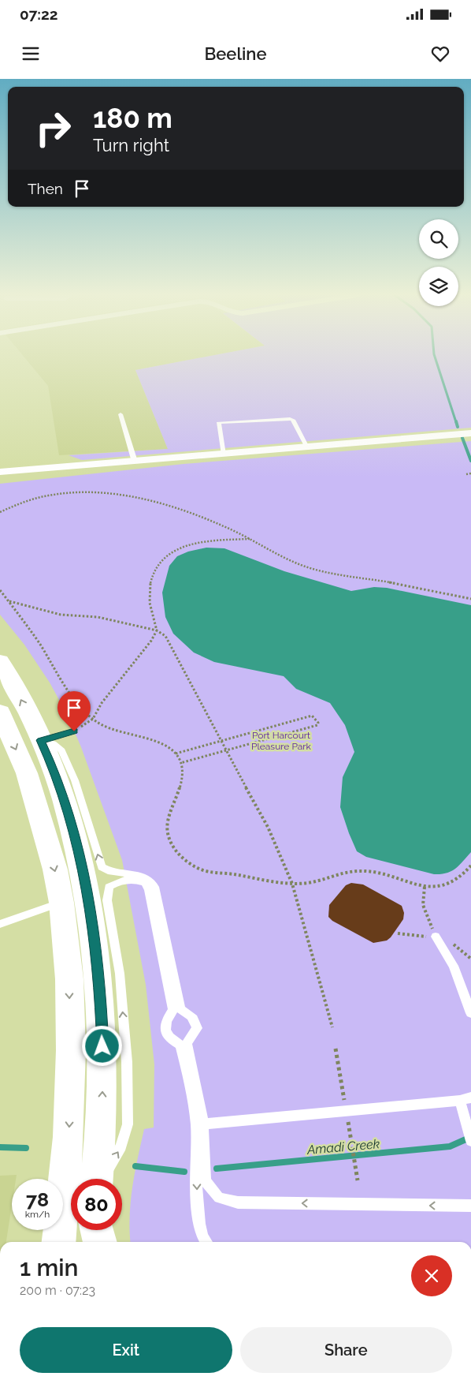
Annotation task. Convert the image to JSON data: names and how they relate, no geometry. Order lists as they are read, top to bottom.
{
  "water": ["Amadi Creek"],
  "parks": ["Port Harcourt Pleasure Park"],
  "page": {
    "status": "07:22",
    "header": "Beeline",
    "turn": ["180 m", "Turn right"],
    "then": "Then",
    "speed": "78 km/h",
    "limit": "80",
    "heading": ["1 min", "200 m · 07:23"],
    "buttons": ["Exit", "Share"]
  }
}
